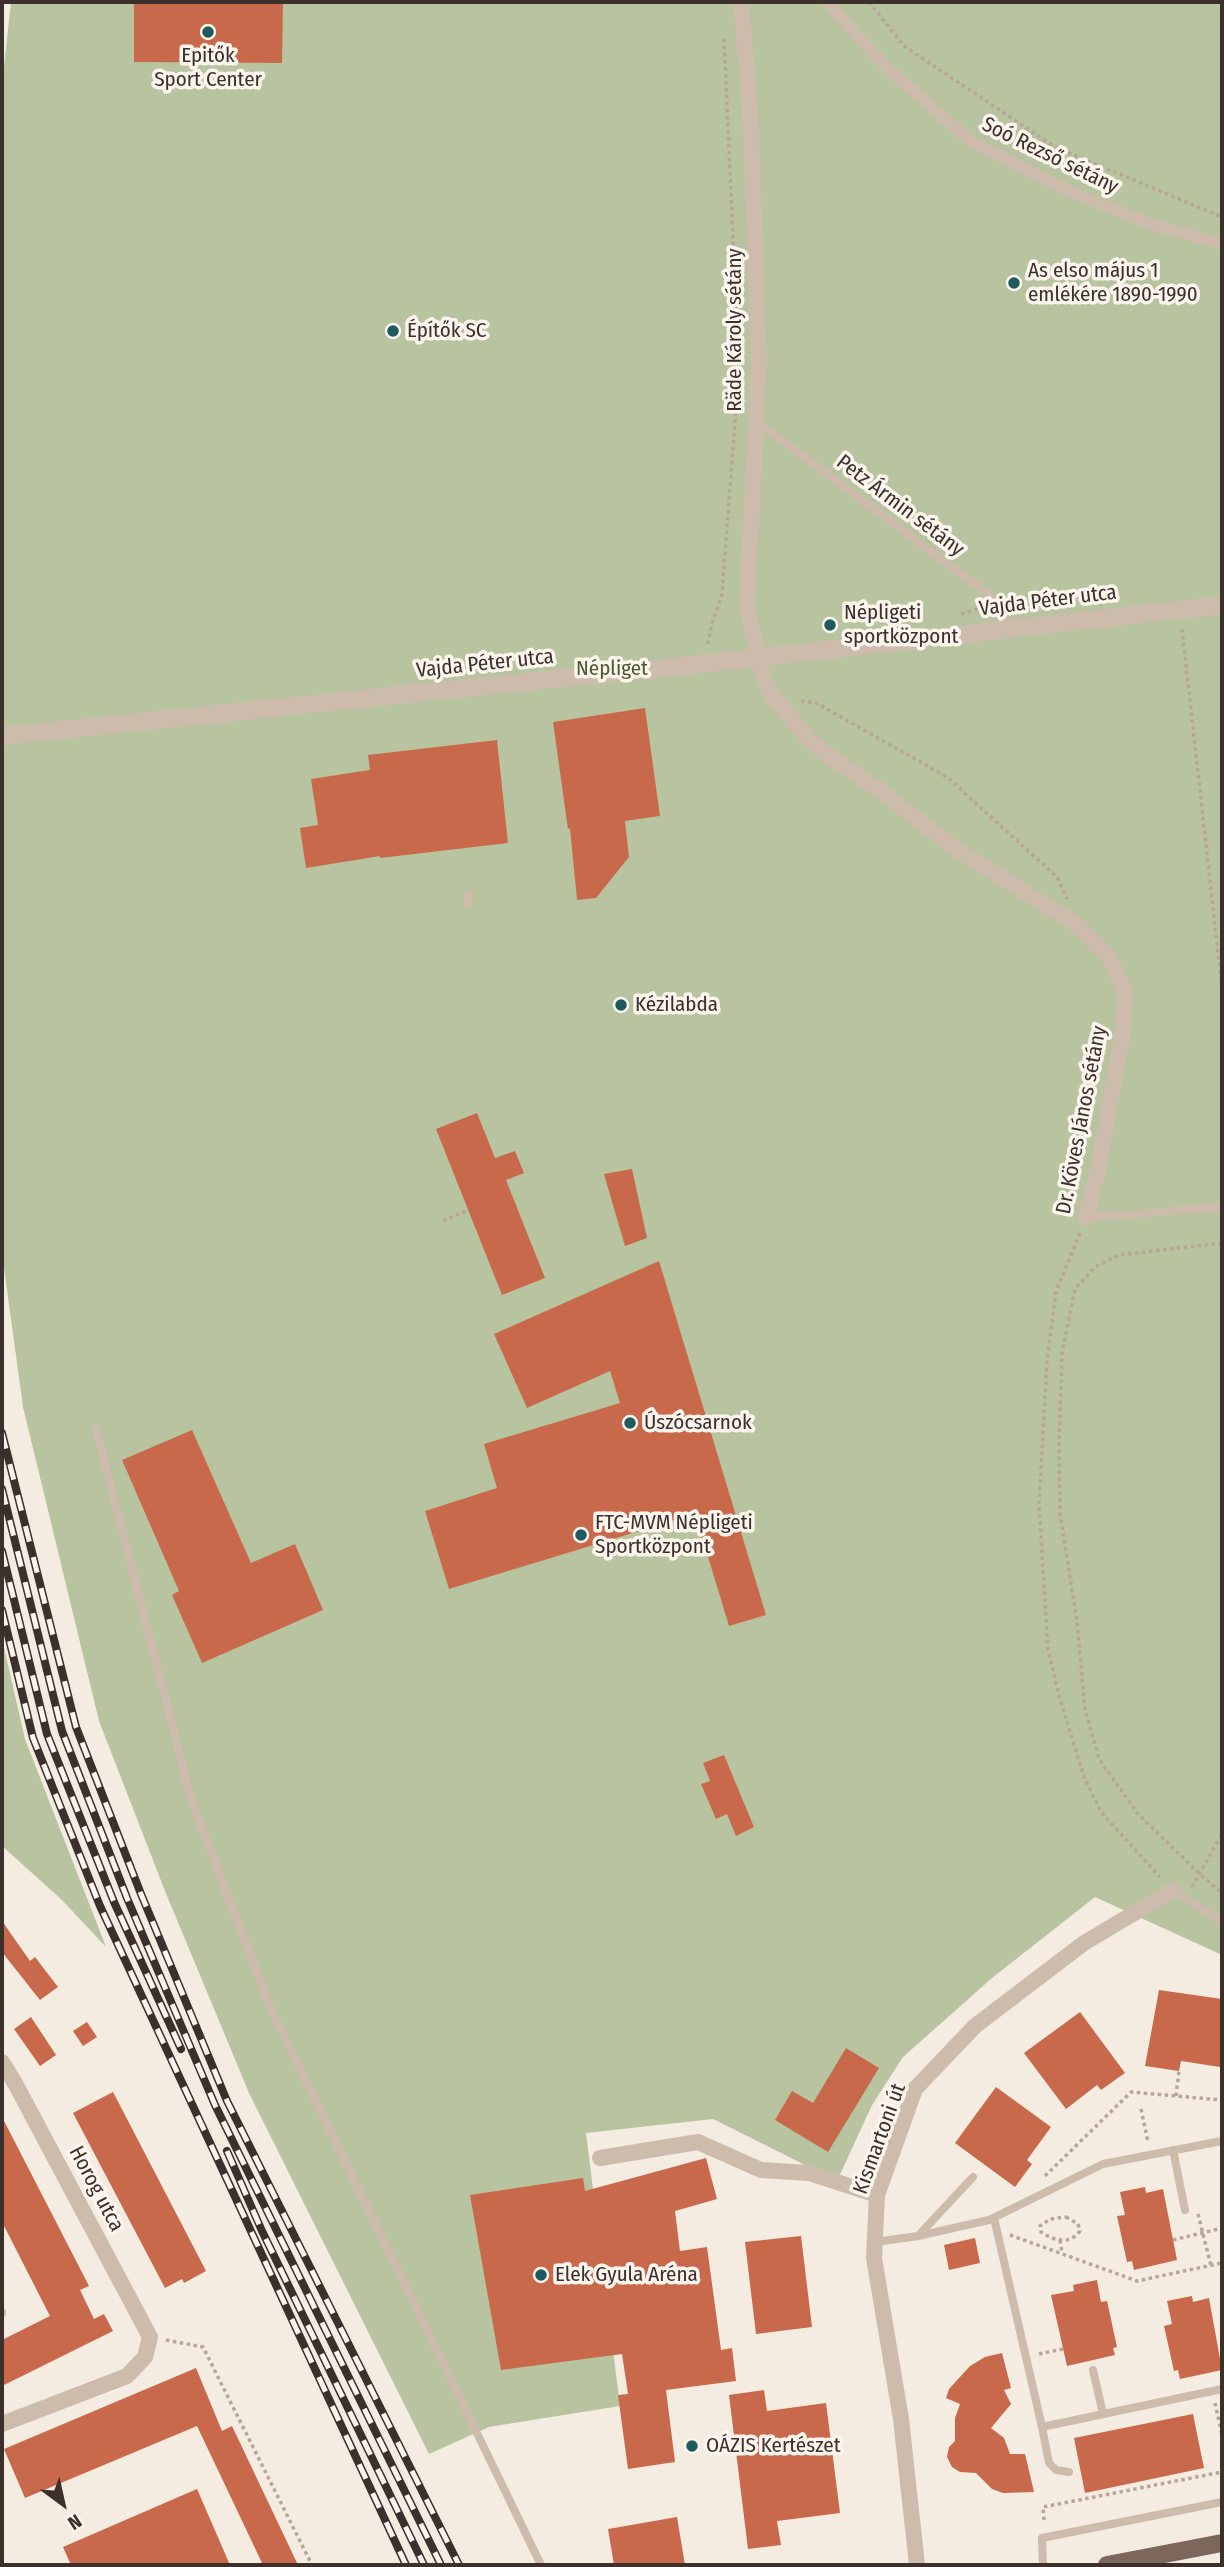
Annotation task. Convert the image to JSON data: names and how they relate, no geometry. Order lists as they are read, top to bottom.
{
  "streets": {
    "street": [
      "Soó Rezső sétány",
      "Räde Károly sétány",
      "Vajda Péter utca",
      "Dr. Köves János sétány",
      "Kismartoni út",
      "Horog utca"
    ],
    "lane": ["Petz Ármin sétány"]
  },
  "crossings": [
    ["Räde Károly sétány", "Petz Ármin sétány"],
    ["Räde Károly sétány", "Vajda Péter utca"],
    ["Räde Károly sétány", "Dr. Köves János sétány"],
    ["Petz Ármin sétány", "Vajda Péter utca"],
    ["Vajda Péter utca", "Dr. Köves János sétány"],
    ["Dr. Köves János sétány", "Kismartoni út"]
  ],
  "parks": ["Népliget"],
  "places": [
    "Epitők Sport Center",
    "As elso május 1 emlékére 1890-1990",
    "Építők SC",
    "Népligeti sportközpont",
    "Kézilabda",
    "Úszócsarnok",
    "FTC-MVM Népligeti Sportközpont",
    "Elek Gyula Aréna",
    "OÁZIS Kertészet"
  ],
  "north": "bottom right"
}
